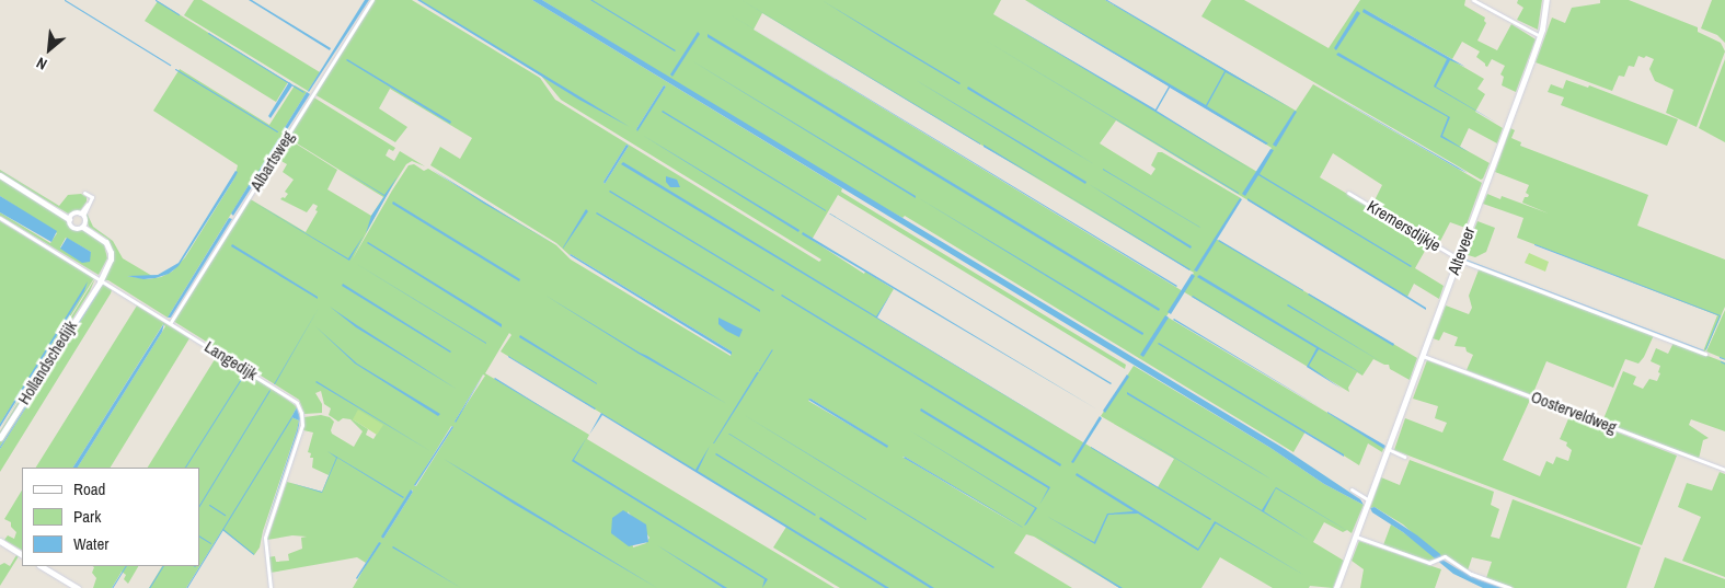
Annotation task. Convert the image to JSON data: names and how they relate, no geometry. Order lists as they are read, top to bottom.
{
  "streets": {
    "street": [
      "Albartsweg",
      "Kremersdijkje",
      "Alteveer",
      "Langedijk",
      "Hollandschedijk",
      "Oosterveldweg"
    ]
  },
  "crossings": [
    ["Albartsweg", "Langedijk"],
    ["Kremersdijkje", "Alteveer"],
    ["Alteveer", "Oosterveldweg"],
    ["Langedijk", "Hollandschedijk"]
  ],
  "legend": ["Road", "Park", "Water"],
  "north": "bottom left"
}
